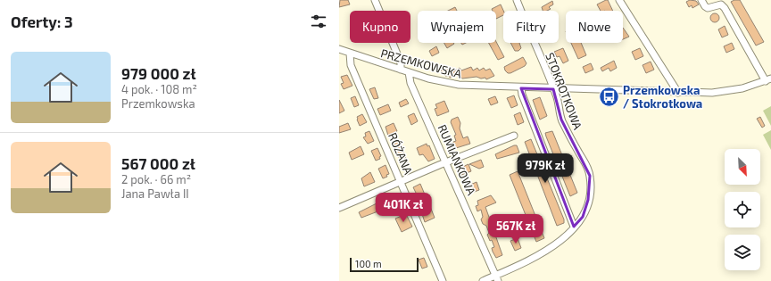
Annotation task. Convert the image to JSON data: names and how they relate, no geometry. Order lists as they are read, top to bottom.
{
  "streets": {
    "street": [
      "PRZEMKOWSKA",
      "STOKROTKOWA",
      "RÓŻANA",
      "RUMIANKOWA"
    ]
  },
  "crossings": [
    ["PRZEMKOWSKA", "STOKROTKOWA"],
    ["PRZEMKOWSKA", "RÓŻANA"],
    ["PRZEMKOWSKA", "RUMIANKOWA"],
    ["STOKROTKOWA", "RUMIANKOWA"]
  ],
  "places": {
    "bus stop": ["Przemkowska / Stokrotkowa"]
  },
  "scale_bar": "100 m",
  "north": "bottom right",
  "page": {
    "heading": "Oferty: 3",
    "chip": [
      "Kupno",
      "Wynajem",
      "Filtry",
      "Nowe"
    ],
    "list": [
      {
        "name": "979 000 zł",
        "note": "4 pok. · 108 m² · Przemkowska"
      },
      {
        "name": "567 000 zł",
        "note": "2 pok. · 66 m² · Jana Pawła II"
      }
    ],
    "price": ["979K zł", "401K zł", "567K zł"],
    "scale": "100 m"
  }
}
